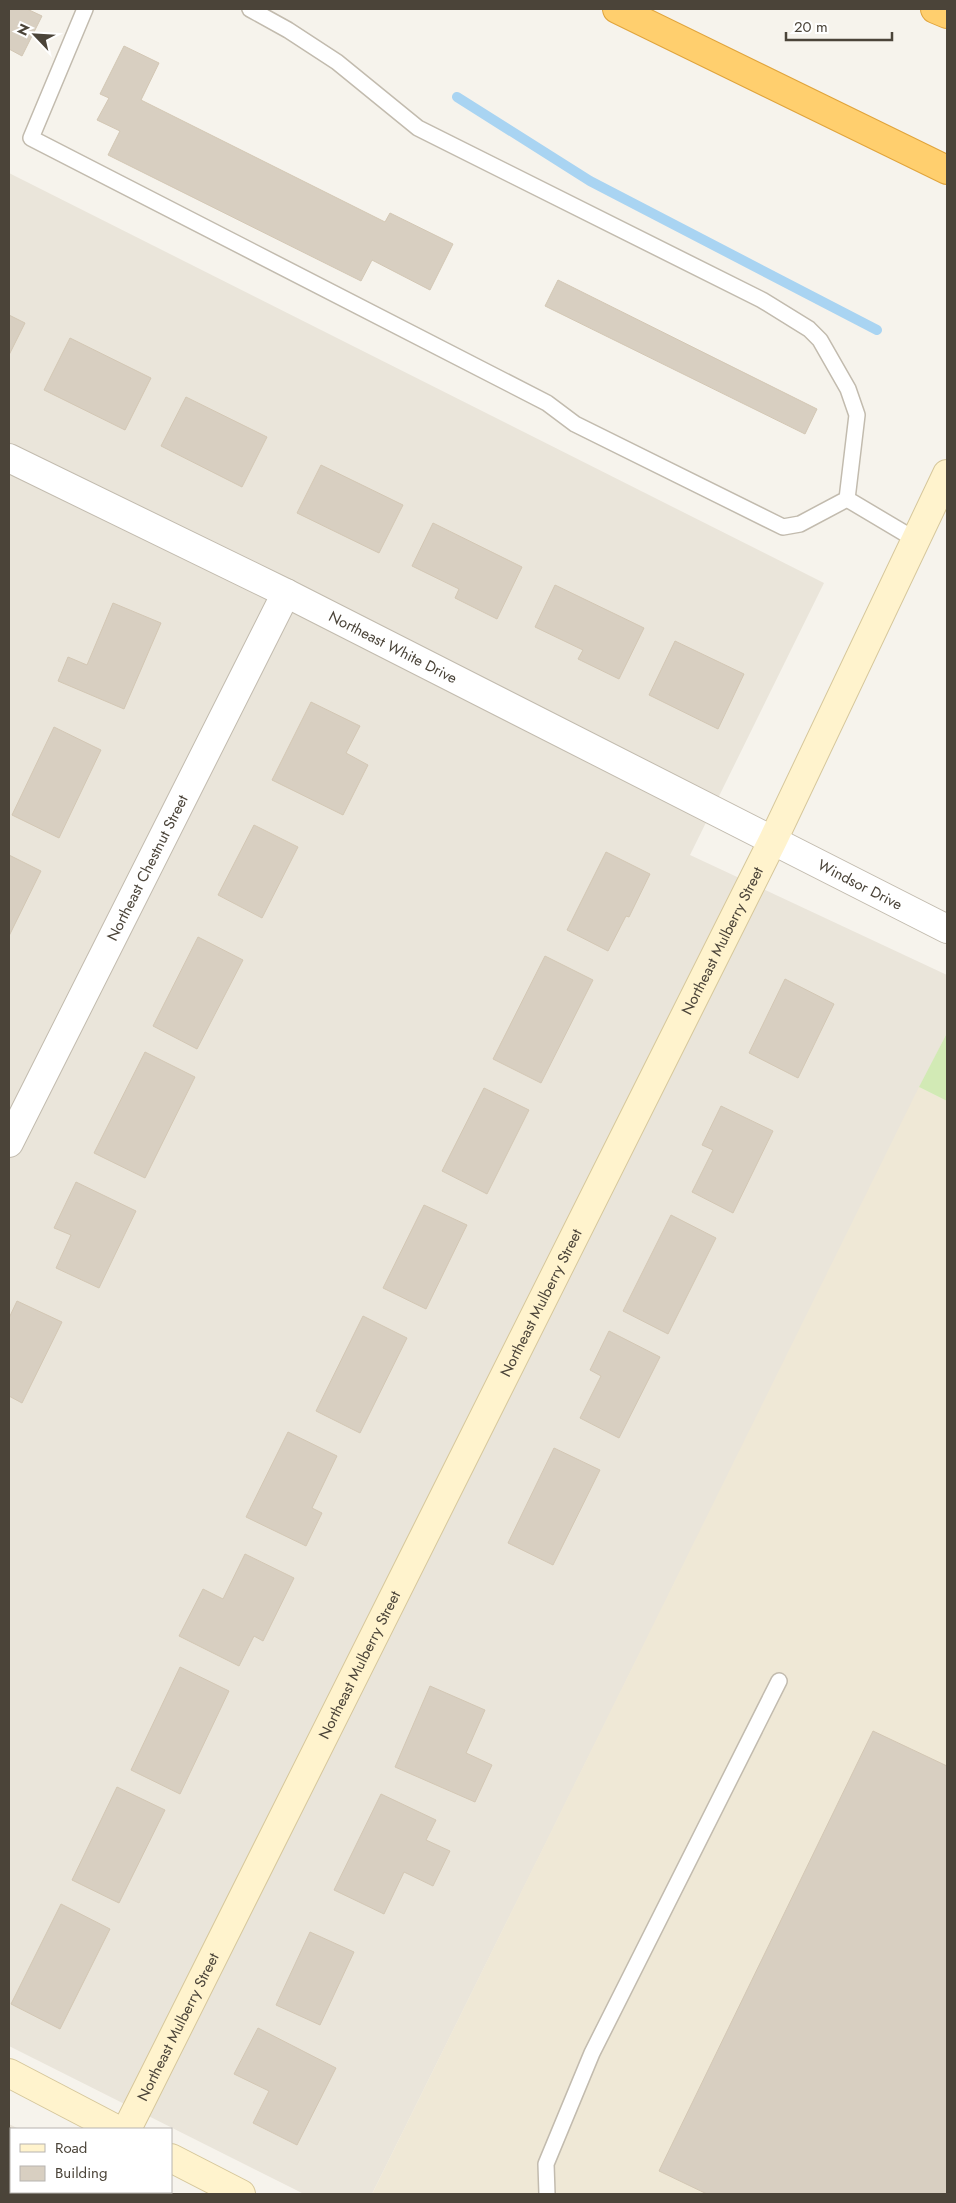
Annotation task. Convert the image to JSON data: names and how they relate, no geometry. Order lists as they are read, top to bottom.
{
  "streets": {
    "street": [
      "Northeast White Drive",
      "Northeast Chestnut Street",
      "Windsor Drive",
      "Northeast Mulberry Street"
    ]
  },
  "crossings": [
    ["Northeast White Drive", "Northeast Chestnut Street"],
    ["Northeast White Drive", "Windsor Drive"],
    ["Northeast White Drive", "Northeast Mulberry Street"],
    ["Windsor Drive", "Northeast Mulberry Street"]
  ],
  "legend": ["Road", "Building"],
  "scale_bar": "20 m",
  "north": "top left"
}
